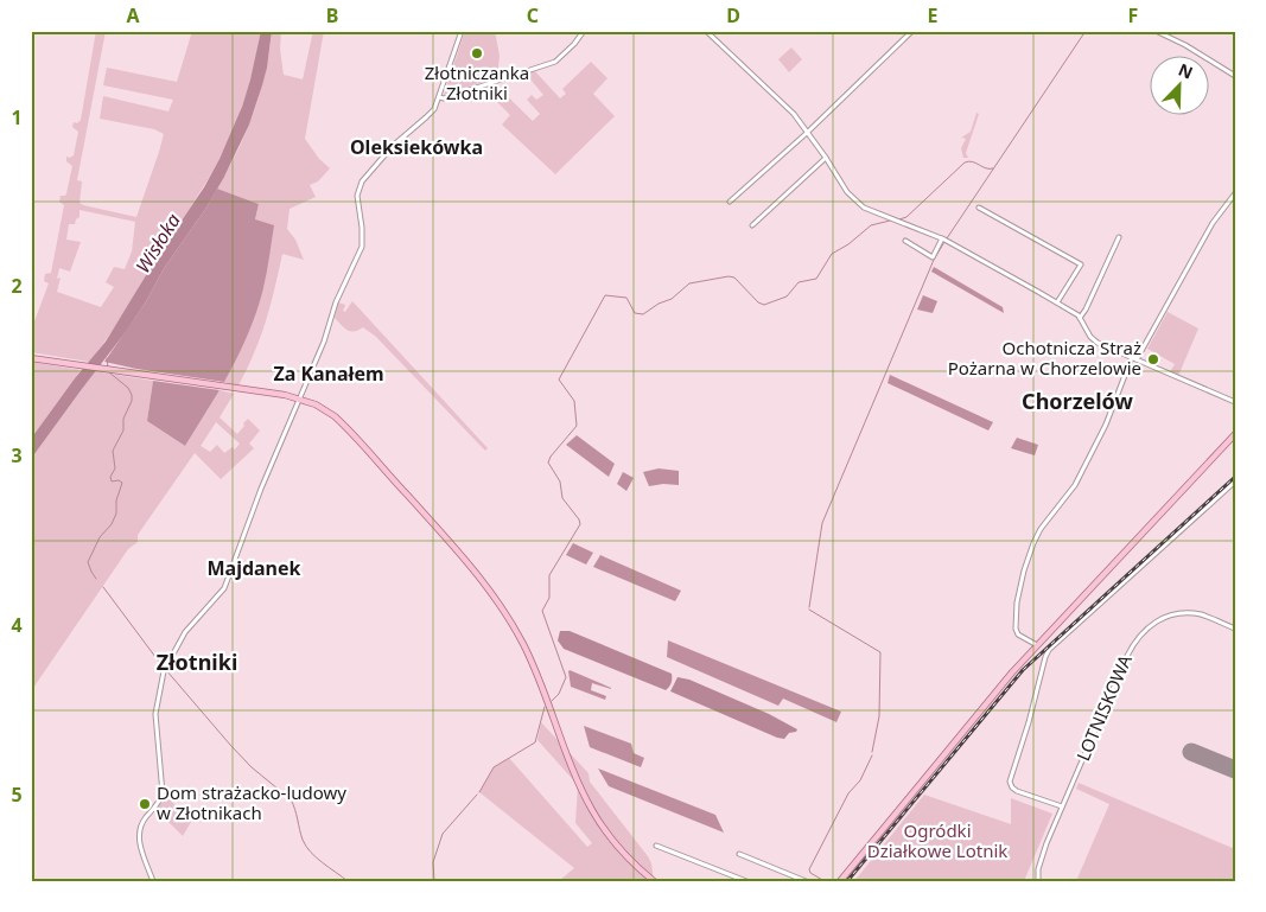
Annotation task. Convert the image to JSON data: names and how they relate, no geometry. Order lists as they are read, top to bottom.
{
  "streets": {
    "street": ["LOTNISKOWA"]
  },
  "districts": [
    "Oleksiekówka",
    "Za Kanałem",
    "Chorzelów",
    "Majdanek",
    "Złotniki"
  ],
  "water": ["Wisłoka"],
  "parks": ["Ogródki Działkowe Lotnik"],
  "places": ["Złotniczanka Złotniki", "Ochotnicza Straż Pożarna w Chorzelowie", "Dom strażacko-ludowy w Złotnikach"],
  "north": "top right",
  "grid": {
    "columns": [
      "A",
      "B",
      "C",
      "D",
      "E",
      "F"
    ],
    "rows": [
      "1",
      "2",
      "3",
      "4",
      "5"
    ]
  }
}
